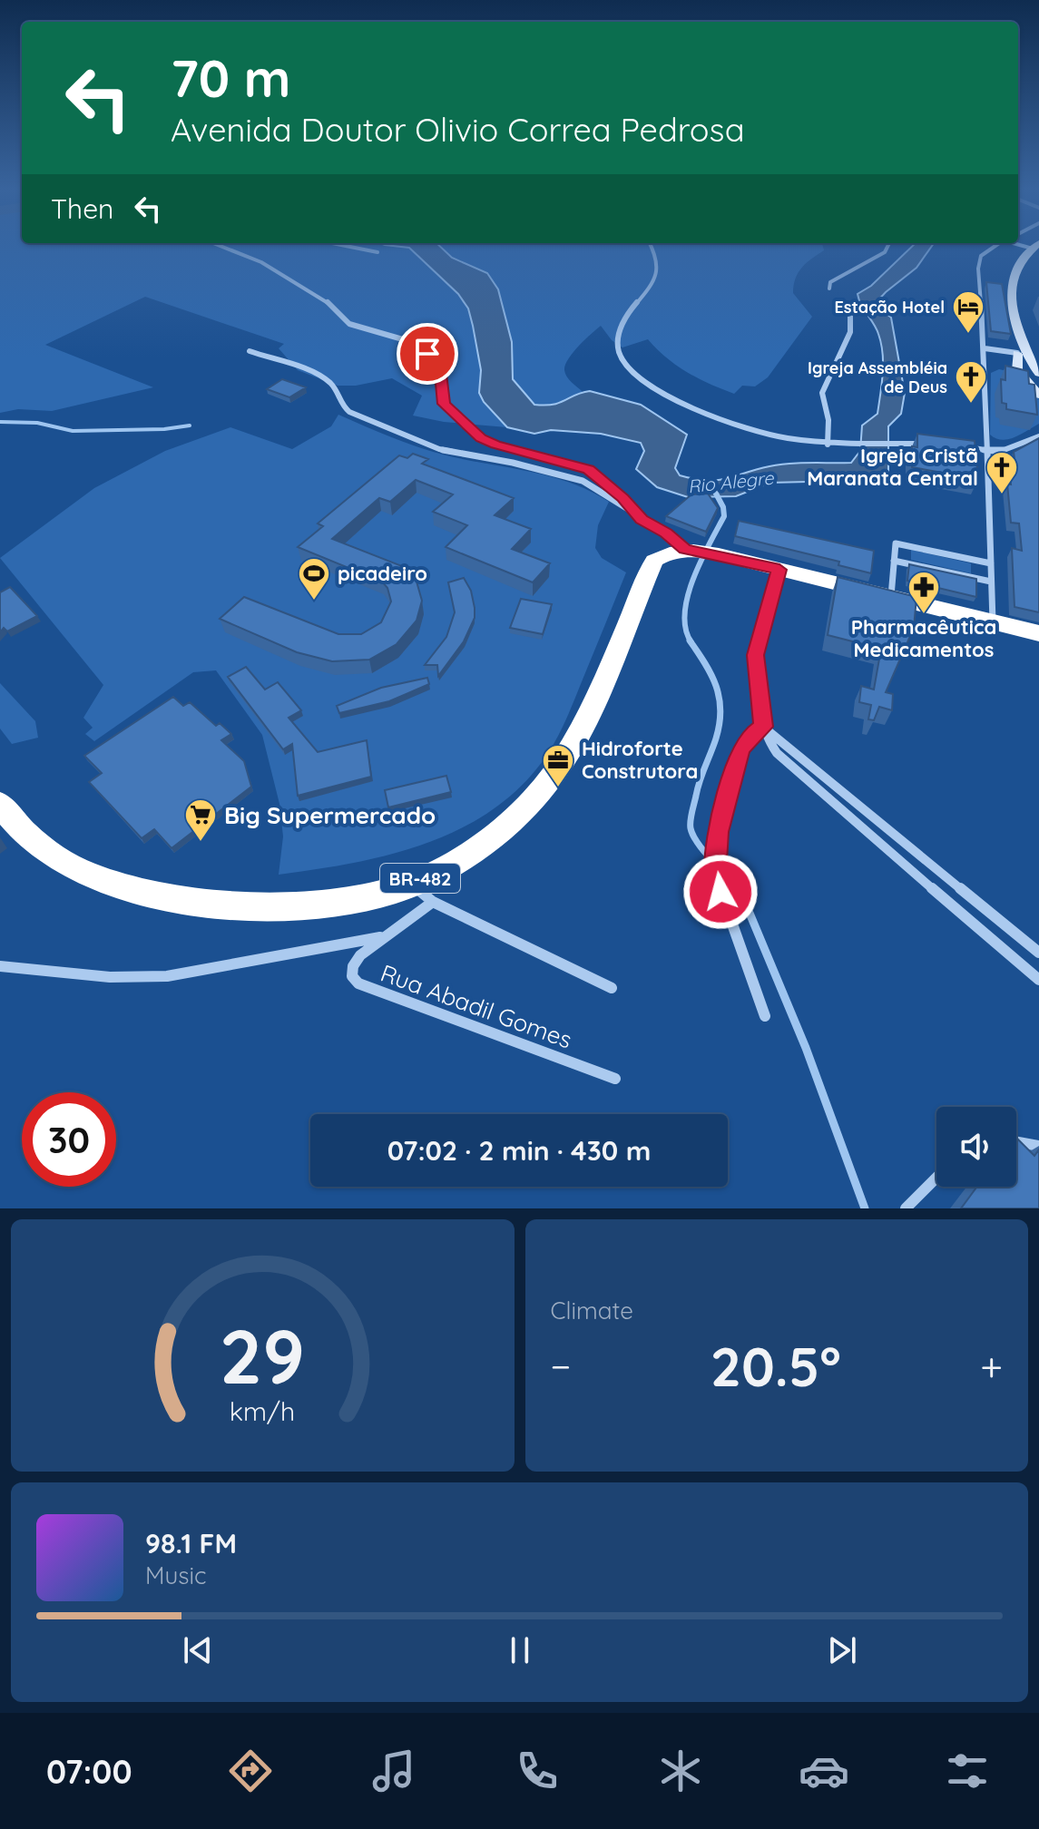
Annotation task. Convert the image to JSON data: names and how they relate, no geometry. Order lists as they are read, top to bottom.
{
  "streets": {
    "highway": ["BR-482"],
    "street": ["Rua Abadil Gomes"]
  },
  "water": ["Rio Alegre"],
  "places": {
    "hotel": ["Estação Hotel"],
    "church": ["Igreja Assembléia de Deus", "Igreja Cristã Maranata Central"],
    "sports": ["picadeiro"],
    "pharmacy": ["Pharmacêutica Medicamentos"],
    "office": ["Hidroforte Construtora"],
    "supermarket": ["Big Supermercado"]
  },
  "page": {
    "turn": ["70 m", "Avenida Doutor Olivio Correa Pedrosa"],
    "then": "Then",
    "limit": "30",
    "trip": "07:02 · 2 min · 430 m",
    "tile": "Climate",
    "heat": ["−", "20.5°", "+"],
    "song": ["98.1 FM", "Music"],
    "tabs": "07:00",
    "gauge": ["29", "km/h"]
  }
}
